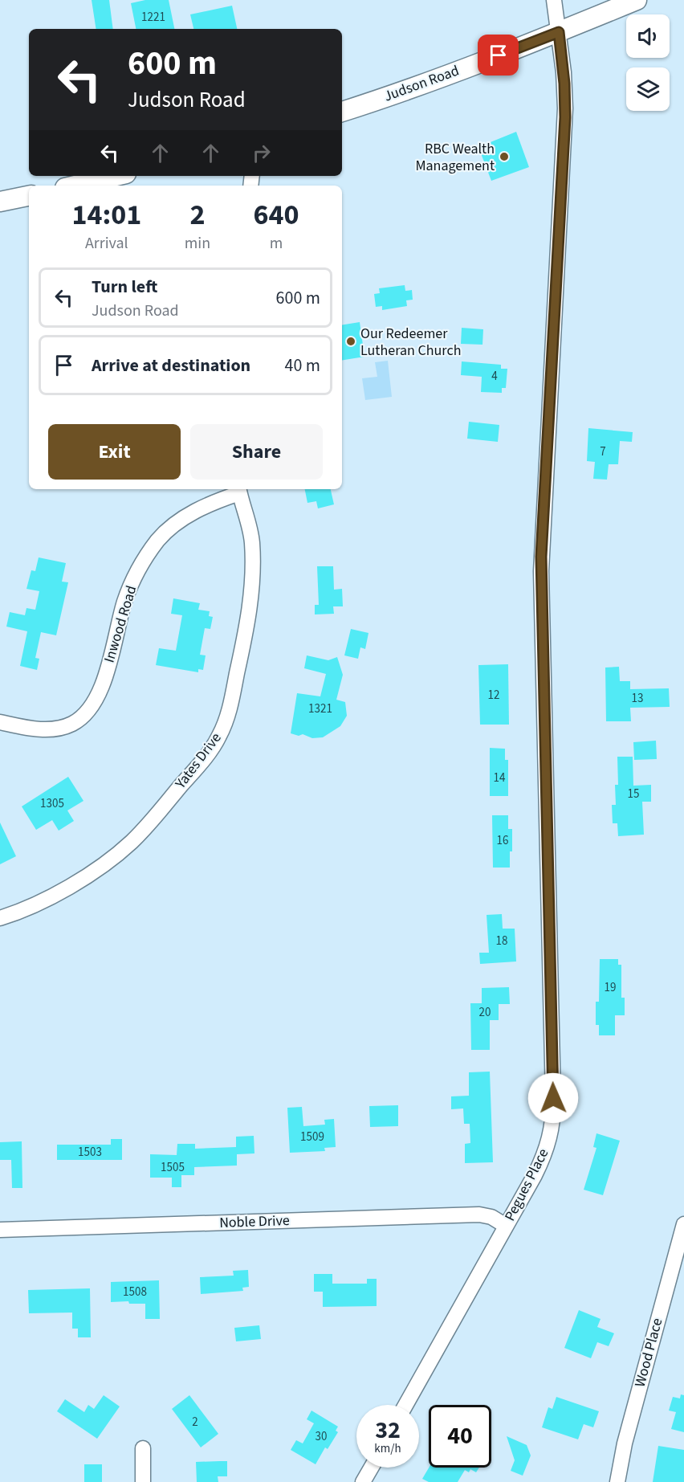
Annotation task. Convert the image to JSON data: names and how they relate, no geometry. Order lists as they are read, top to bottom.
{
  "streets": {
    "main road": ["Judson Road"],
    "street": [
      "Inwood Road",
      "Yates Drive",
      "Pegues Place",
      "Noble Drive",
      "Wood Place"
    ]
  },
  "crossings": [
    ["Judson Road", "Pegues Place"],
    ["Inwood Road", "Yates Drive"],
    ["Pegues Place", "Noble Drive"]
  ],
  "places": ["RBC Wealth Management", "Our Redeemer Lutheran Church"],
  "house_numbers": [
    "1221",
    "4",
    "7",
    "12",
    "13",
    "1321",
    "14",
    "15",
    "1305",
    "16",
    "18",
    "19",
    "20",
    "1509",
    "1503",
    "1505",
    "1508",
    "2",
    "30"
  ],
  "page": {
    "turn": ["600 m", "Judson Road"],
    "eta": [
      "14:01",
      "Arrival",
      "2",
      "min",
      "640",
      "m"
    ],
    "list": [
      {
        "name": "Turn left",
        "note": "Judson Road",
        "value": "600 m"
      },
      {
        "name": "Arrive at destination",
        "value": "40 m"
      }
    ],
    "buttons": ["Exit", "Share"],
    "speed": "32 km/h",
    "limit": "40"
  }
}
